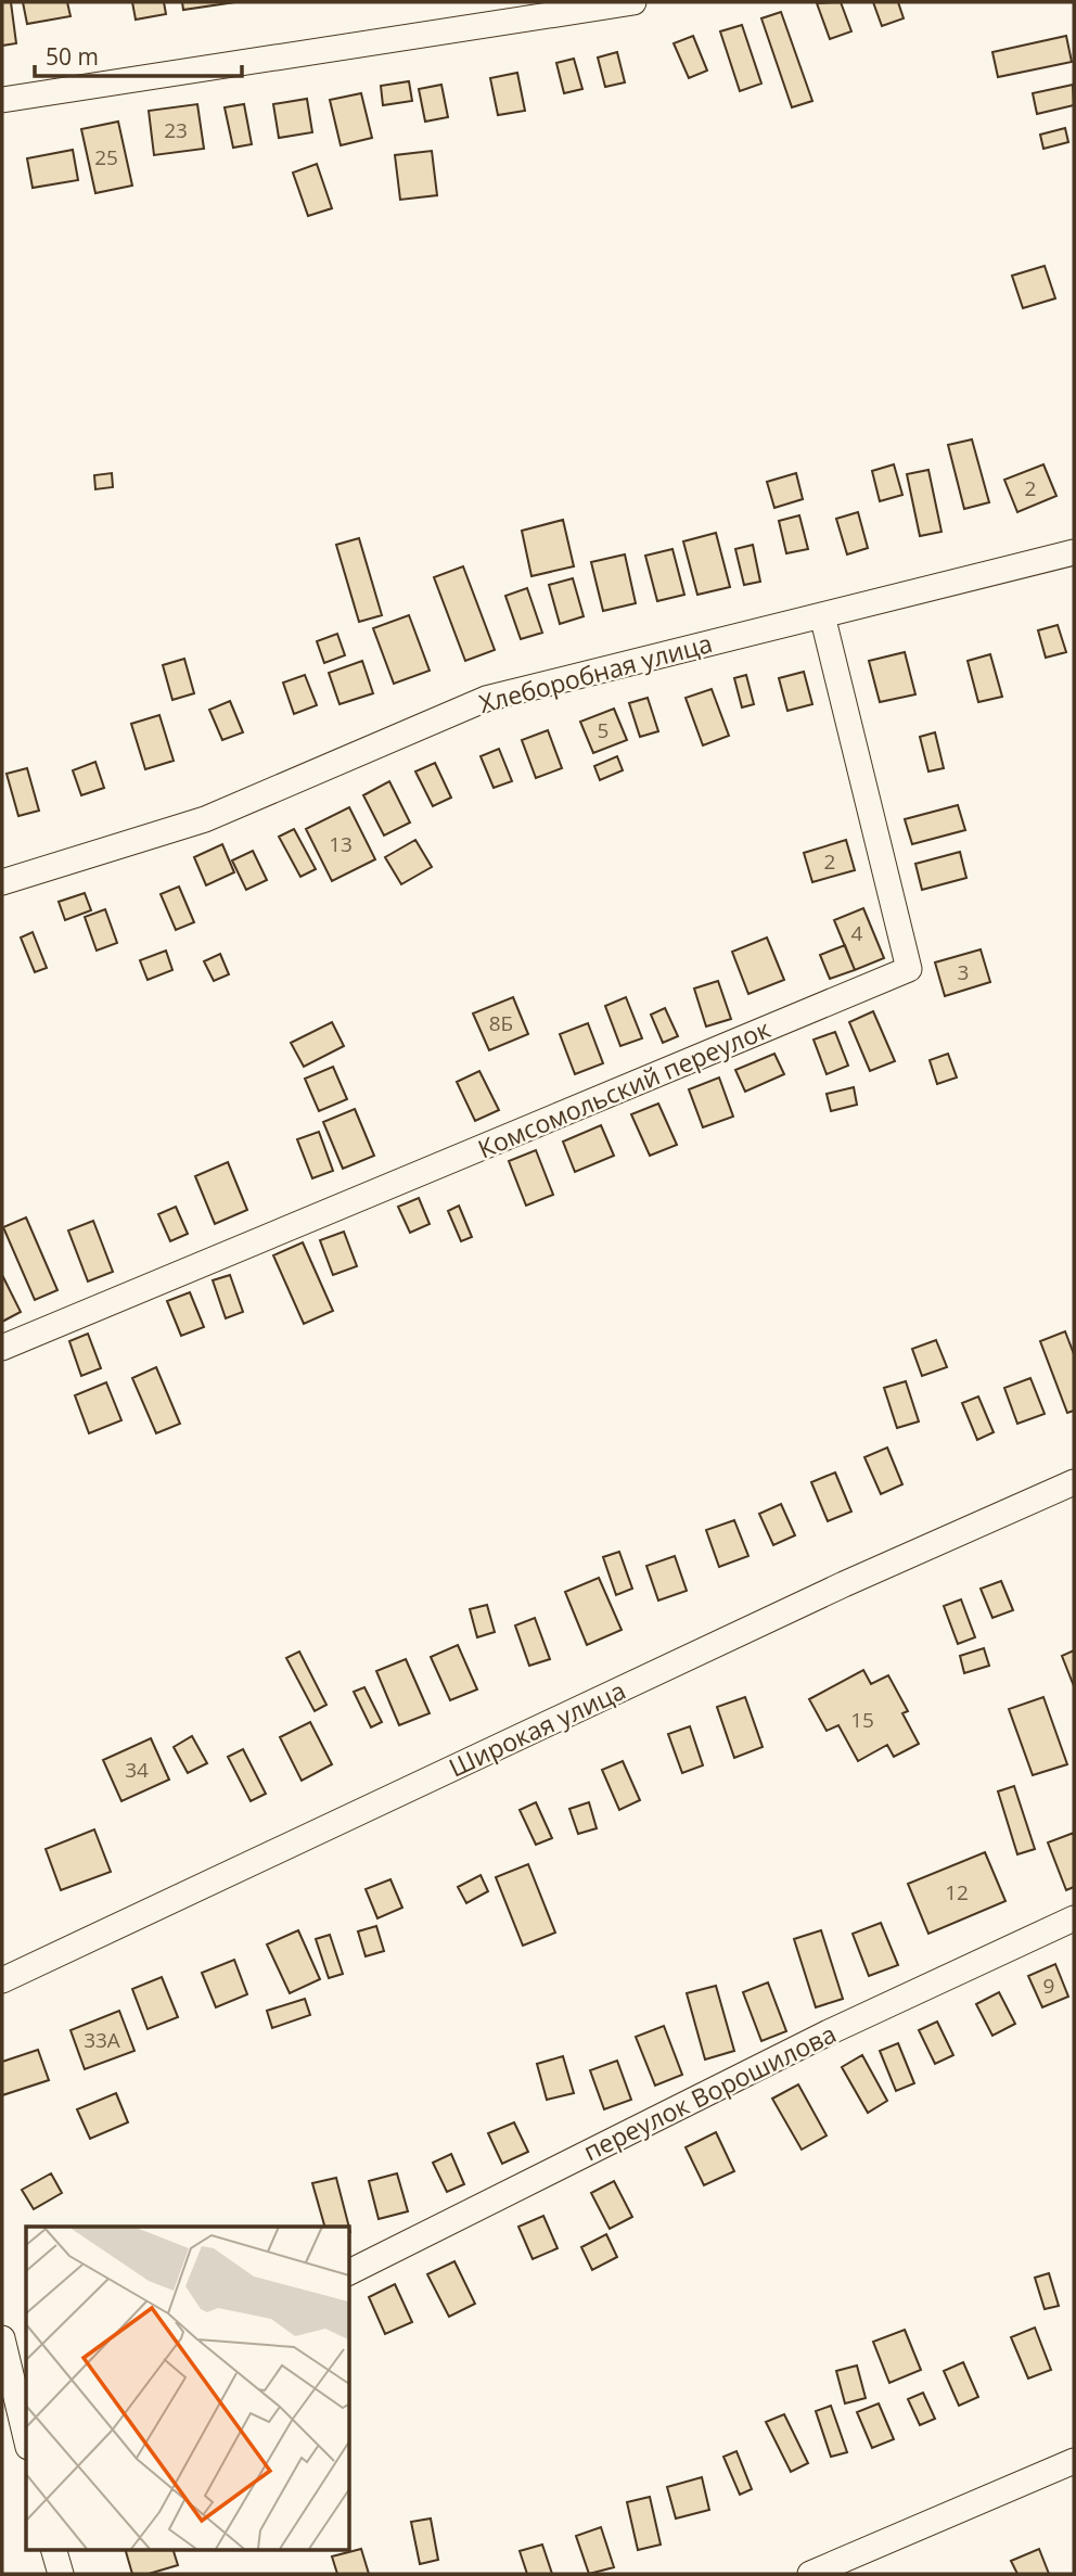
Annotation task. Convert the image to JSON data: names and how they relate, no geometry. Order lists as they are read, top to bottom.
{
  "streets": {
    "street": [
      "Хлеборобная улица",
      "Комсомольский переулок",
      "Широкая улица",
      "переулок Ворошилова"
    ]
  },
  "crossings": [
    ["Хлеборобная улица", "Комсомольский переулок"]
  ],
  "house_numbers": [
    "23",
    "25",
    "2",
    "5",
    "13",
    "2",
    "4",
    "3",
    "8Б",
    "15",
    "34",
    "12",
    "9",
    "33А"
  ],
  "scale_bar": "50 m"
}
